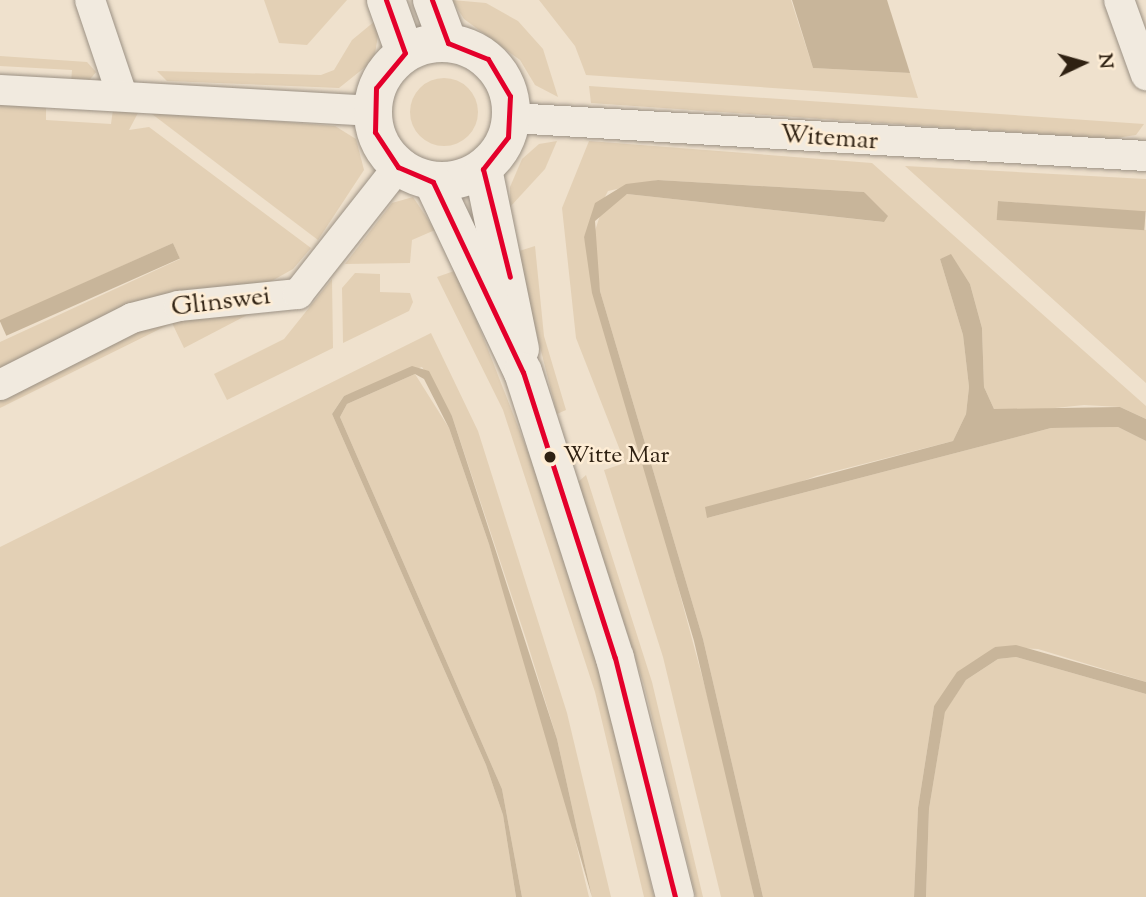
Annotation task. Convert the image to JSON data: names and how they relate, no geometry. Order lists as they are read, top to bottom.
{
  "streets": {
    "street": ["Witemar", "Glinswei"]
  },
  "crossings": [
    ["Witemar", "Glinswei"]
  ],
  "places": ["Witte Mar"],
  "north": "right"
}
